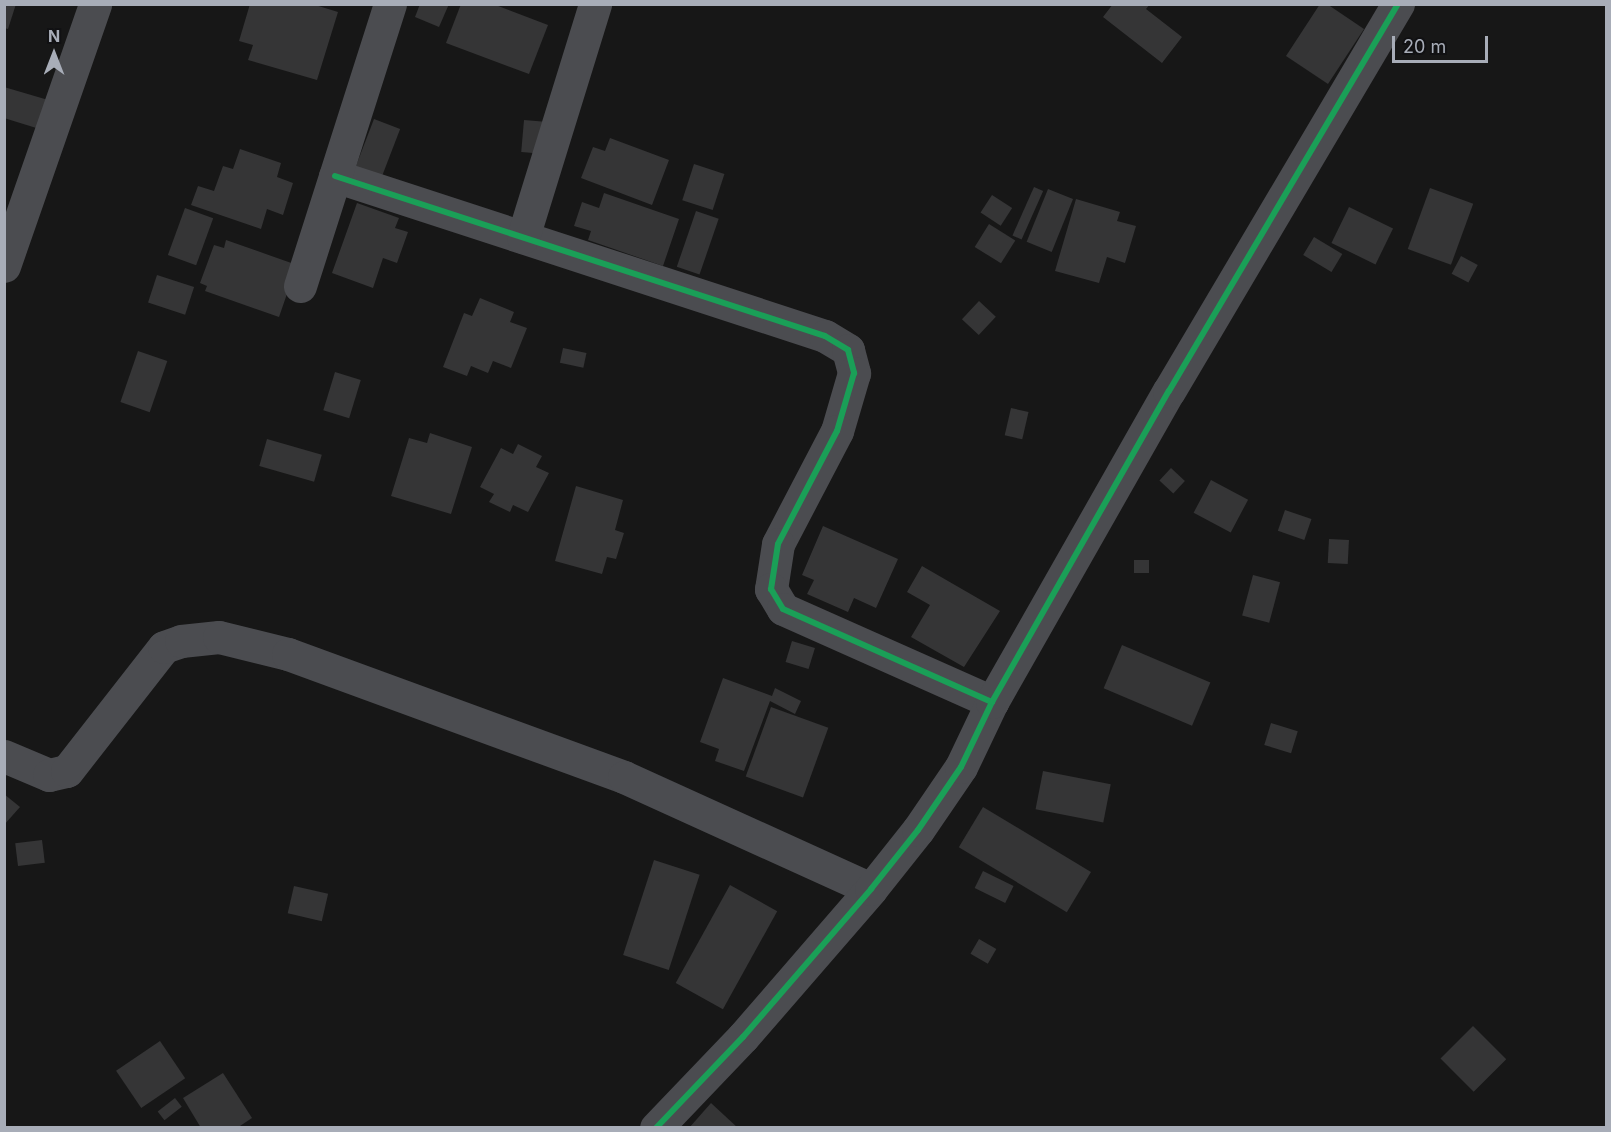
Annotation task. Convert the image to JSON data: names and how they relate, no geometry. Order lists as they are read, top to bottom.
{
  "scale_bar": "20 m",
  "north": "top"
}
